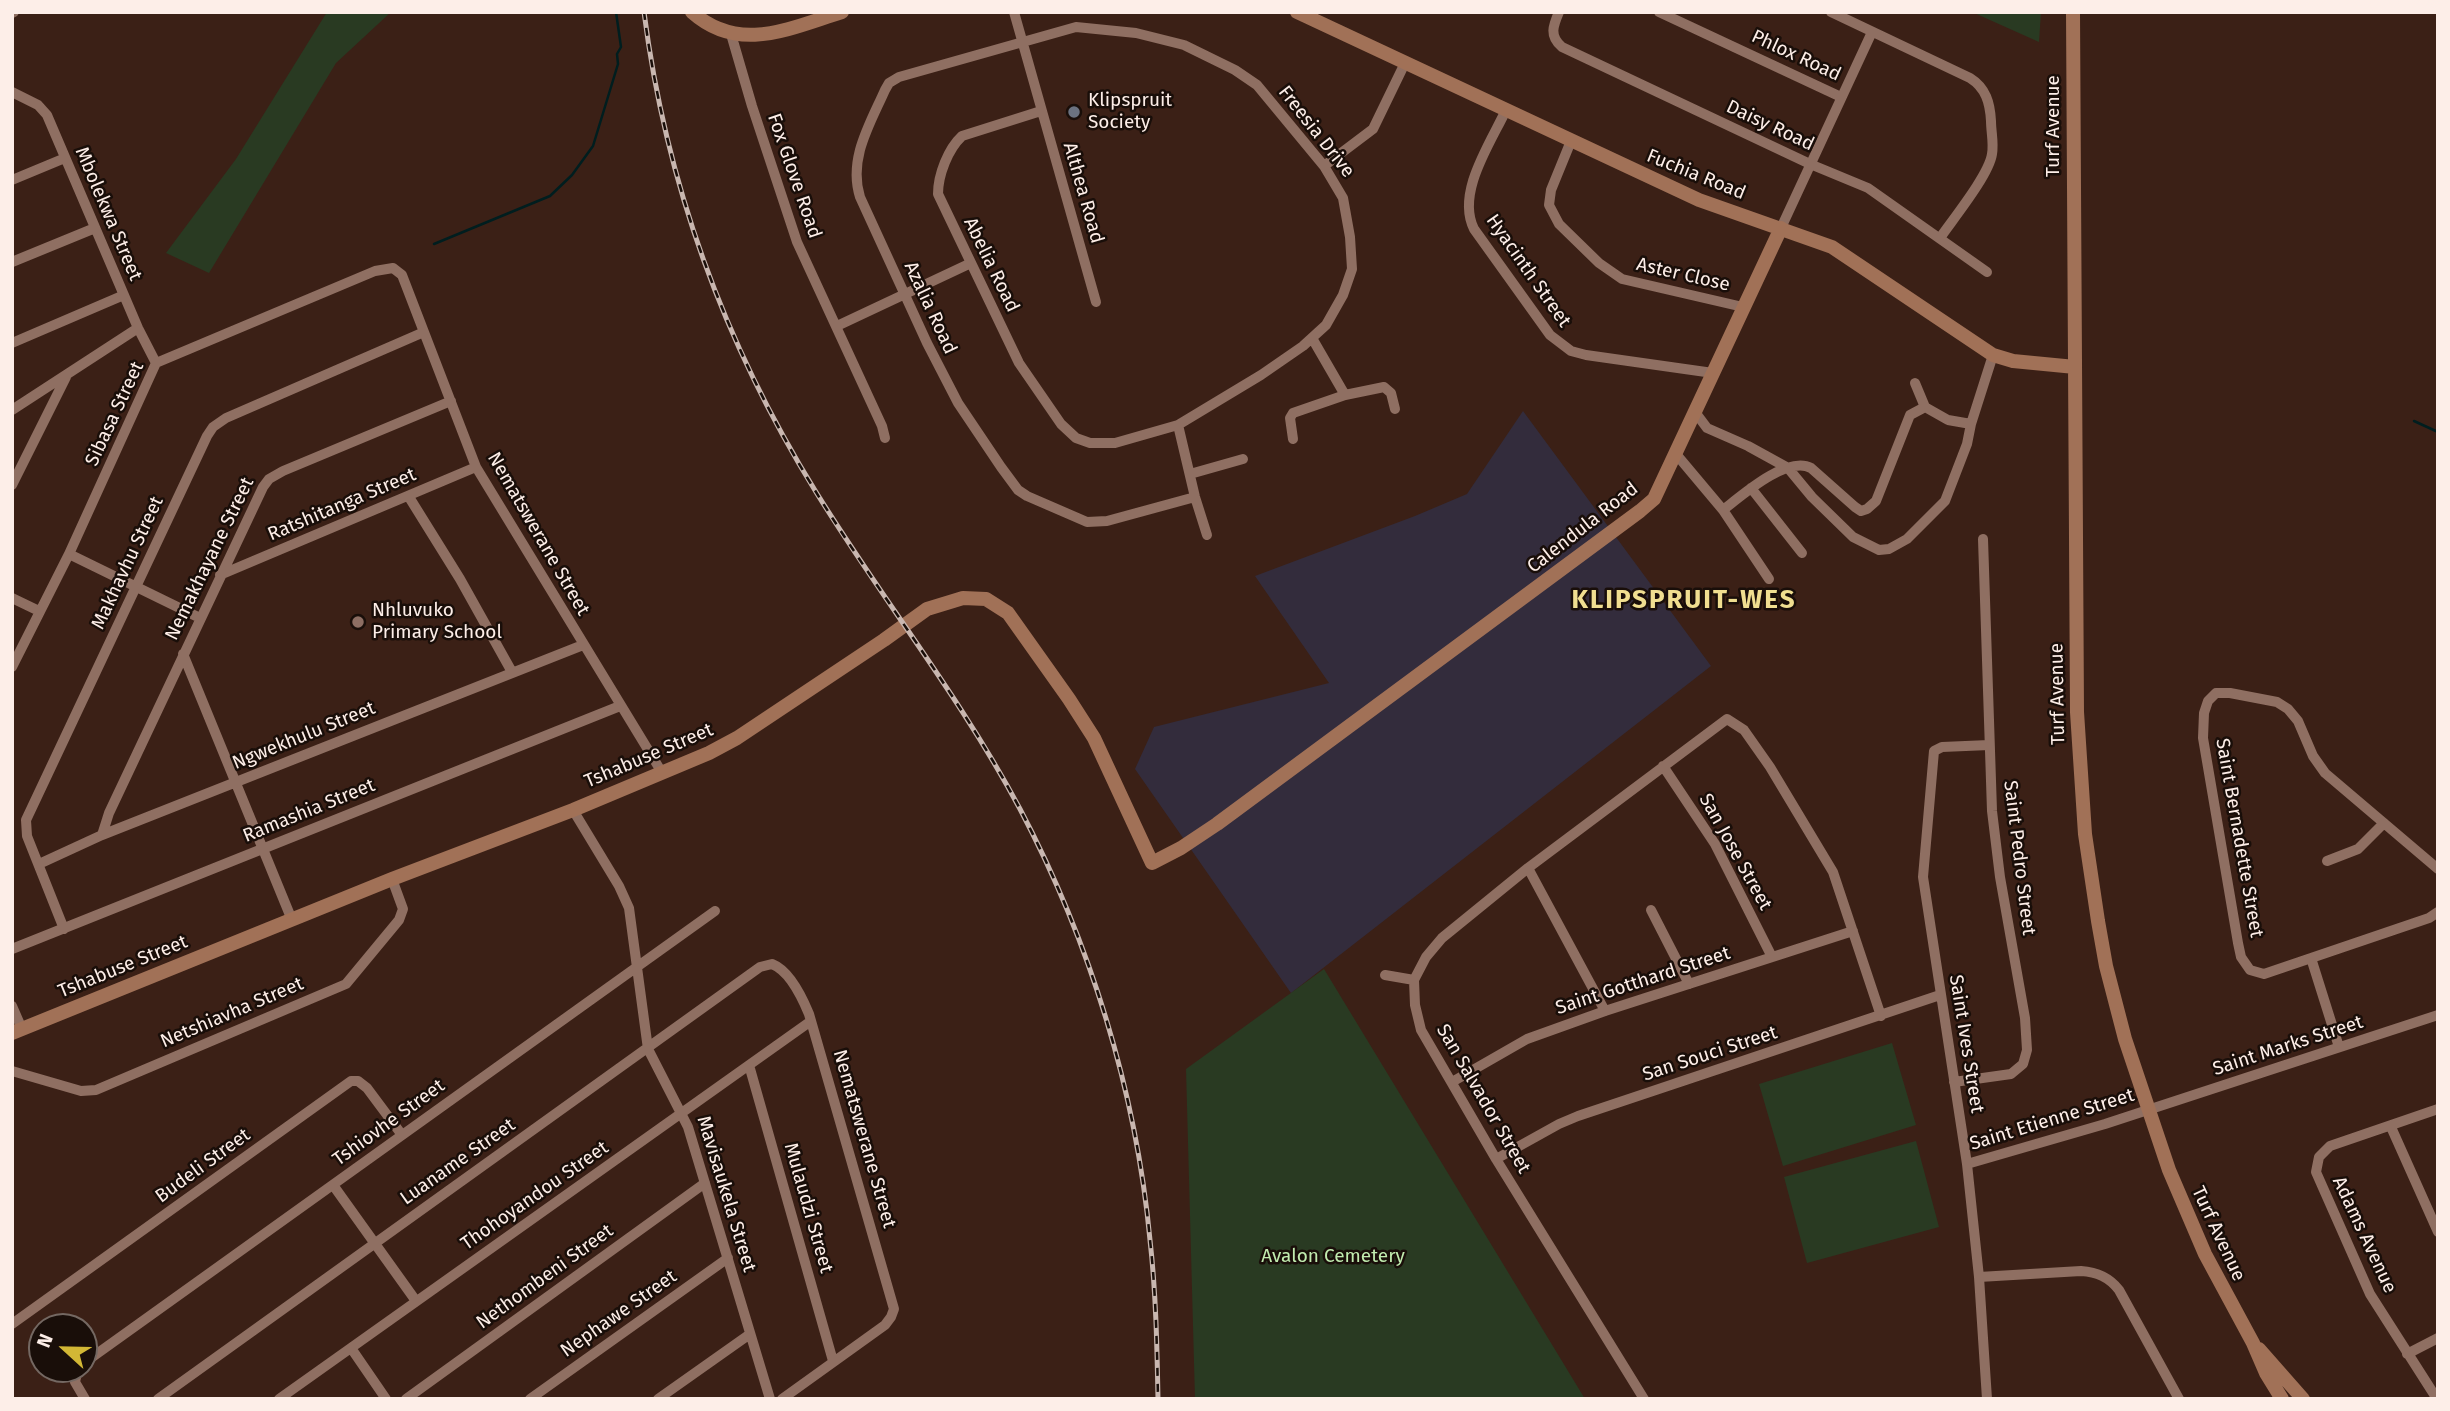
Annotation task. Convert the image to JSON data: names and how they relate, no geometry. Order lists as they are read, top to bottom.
{
  "streets": {
    "street": [
      "Phlox Road",
      "Daisy Road",
      "Turf Avenue",
      "Freesia Drive",
      "Fuchia Road",
      "Fox Glove Road",
      "Althea Road",
      "Mbolekwa Street",
      "Abelia Road",
      "Hyacinth Street",
      "Aster Close",
      "Azalia Road",
      "Sibasa Street",
      "Ratshitanga Street",
      "Calendula Road",
      "Nematswerane Street",
      "Nemakhayane Street",
      "Makhavhu Street",
      "Ngwekhulu Street",
      "Tshabuse Street",
      "Ramashia Street",
      "Saint Bernadette Street",
      "San Jose Street",
      "Saint Pedro Street",
      "Saint Gotthard Street",
      "Netshiavha Street",
      "Saint Ives Street",
      "Saint Marks Street",
      "San Souci Street",
      "San Salvador Street",
      "Saint Etienne Street",
      "Tshiovhe Street",
      "Luaname Street",
      "Budeli Street",
      "Mavisaukela Street",
      "Thohoyandou Street",
      "Mulaudzi Street",
      "Adams Avenue",
      "Nethombeni Street",
      "Nephawe Street"
    ]
  },
  "crossings": [
    ["Phlox Road", "Calendula Road"],
    ["Daisy Road", "Calendula Road"],
    ["Turf Avenue", "Fuchia Road"],
    ["Turf Avenue", "Saint Marks Street"],
    ["Turf Avenue", "Saint Etienne Street"],
    ["Freesia Drive", "Althea Road"],
    ["Freesia Drive", "Abelia Road"],
    ["Freesia Drive", "Azalia Road"],
    ["Fuchia Road", "Hyacinth Street"],
    ["Fuchia Road", "Aster Close"],
    ["Fuchia Road", "Calendula Road"],
    ["Althea Road", "Abelia Road"],
    ["Althea Road", "Azalia Road"],
    ["Mbolekwa Street", "Sibasa Street"],
    ["Hyacinth Street", "Calendula Road"],
    ["Aster Close", "Calendula Road"],
    ["Sibasa Street", "Nematswerane Street"],
    ["Ratshitanga Street", "Nematswerane Street"],
    ["Ratshitanga Street", "Nemakhayane Street"],
    ["Calendula Road", "Tshabuse Street"],
    ["Nematswerane Street", "Nemakhayane Street"],
    ["Nematswerane Street", "Makhavhu Street"],
    ["Nematswerane Street", "Ngwekhulu Street"],
    ["Nematswerane Street", "Tshabuse Street"],
    ["Nematswerane Street", "Ramashia Street"],
    ["Nematswerane Street", "Luaname Street"],
    ["Nematswerane Street", "Thohoyandou Street"],
    ["Nematswerane Street", "Mulaudzi Street"],
    ["Nemakhayane Street", "Ngwekhulu Street"],
    ["Makhavhu Street", "Ngwekhulu Street"],
    ["Makhavhu Street", "Ramashia Street"],
    ["Tshabuse Street", "Netshiavha Street"],
    ["Tshabuse Street", "Mavisaukela Street"],
    ["San Jose Street", "Saint Gotthard Street"],
    ["Saint Pedro Street", "Saint Ives Street"],
    ["Saint Gotthard Street", "San Salvador Street"],
    ["Saint Ives Street", "San Souci Street"],
    ["Saint Ives Street", "Saint Etienne Street"],
    ["Saint Marks Street", "Saint Etienne Street"],
    ["San Souci Street", "San Salvador Street"],
    ["Tshiovhe Street", "Budeli Street"],
    ["Tshiovhe Street", "Mavisaukela Street"],
    ["Luaname Street", "Mavisaukela Street"],
    ["Mavisaukela Street", "Thohoyandou Street"],
    ["Mavisaukela Street", "Nethombeni Street"],
    ["Mavisaukela Street", "Nephawe Street"],
    ["Thohoyandou Street", "Mulaudzi Street"]
  ],
  "districts": ["KLIPSPRUIT-WES"],
  "parks": ["Avalon Cemetery"],
  "places": ["Klipspruit Society", "Nhluvuko Primary School"],
  "north": "left"
}
